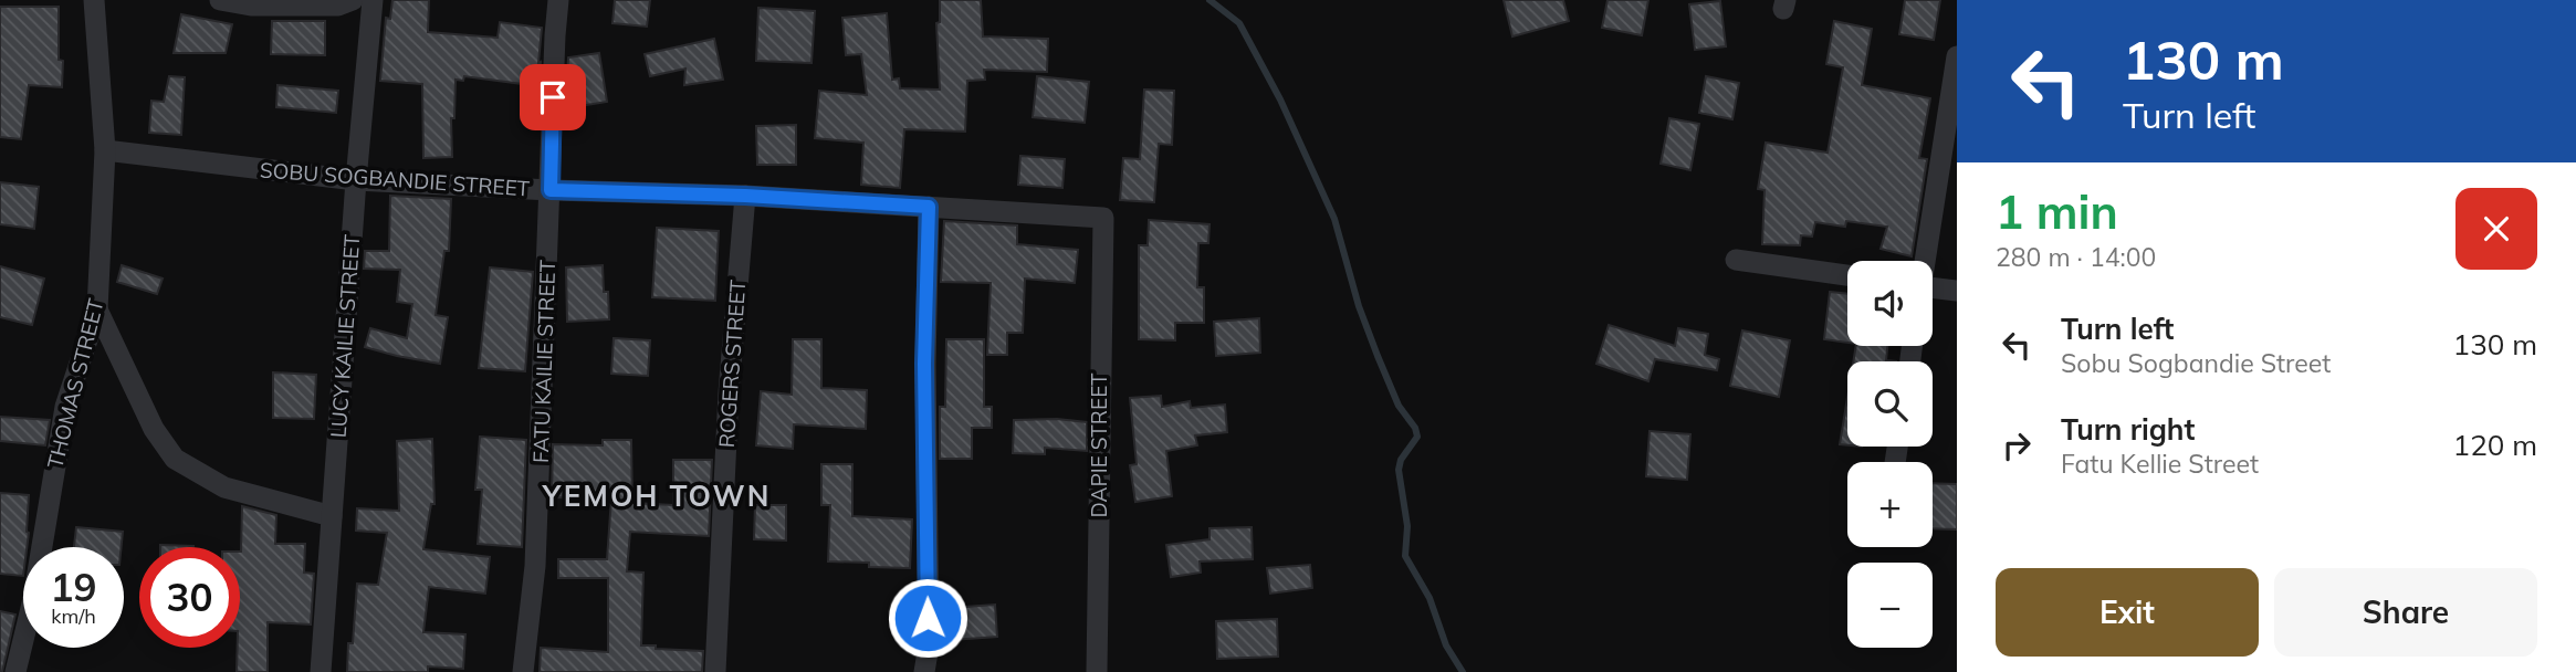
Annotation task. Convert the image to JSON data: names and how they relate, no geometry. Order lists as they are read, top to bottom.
{
  "streets": {
    "street": [
      "SOBU SOGBANDIE STREET",
      "LUCY KAILIE STREET",
      "FATU KAILIE STREET",
      "ROGERS STREET",
      "THOMAS STREET",
      "DAPIE STREET"
    ]
  },
  "crossings": [
    ["SOBU SOGBANDIE STREET", "LUCY KAILIE STREET"],
    ["SOBU SOGBANDIE STREET", "FATU KAILIE STREET"],
    ["SOBU SOGBANDIE STREET", "ROGERS STREET"],
    ["SOBU SOGBANDIE STREET", "THOMAS STREET"],
    ["SOBU SOGBANDIE STREET", "DAPIE STREET"]
  ],
  "districts": ["YEMOH TOWN"],
  "page": {
    "turn": ["130 m", "Turn left"],
    "heading": ["1 min", "280 m · 14:00"],
    "map_buttons": ["+", "−"],
    "list": [
      {
        "name": "Turn left",
        "note": "Sobu Sogbandie Street",
        "value": "130 m"
      },
      {
        "name": "Turn right",
        "note": "Fatu Kellie Street",
        "value": "120 m"
      }
    ],
    "speed": "19 km/h",
    "limit": "30",
    "buttons": ["Exit", "Share"]
  }
}
